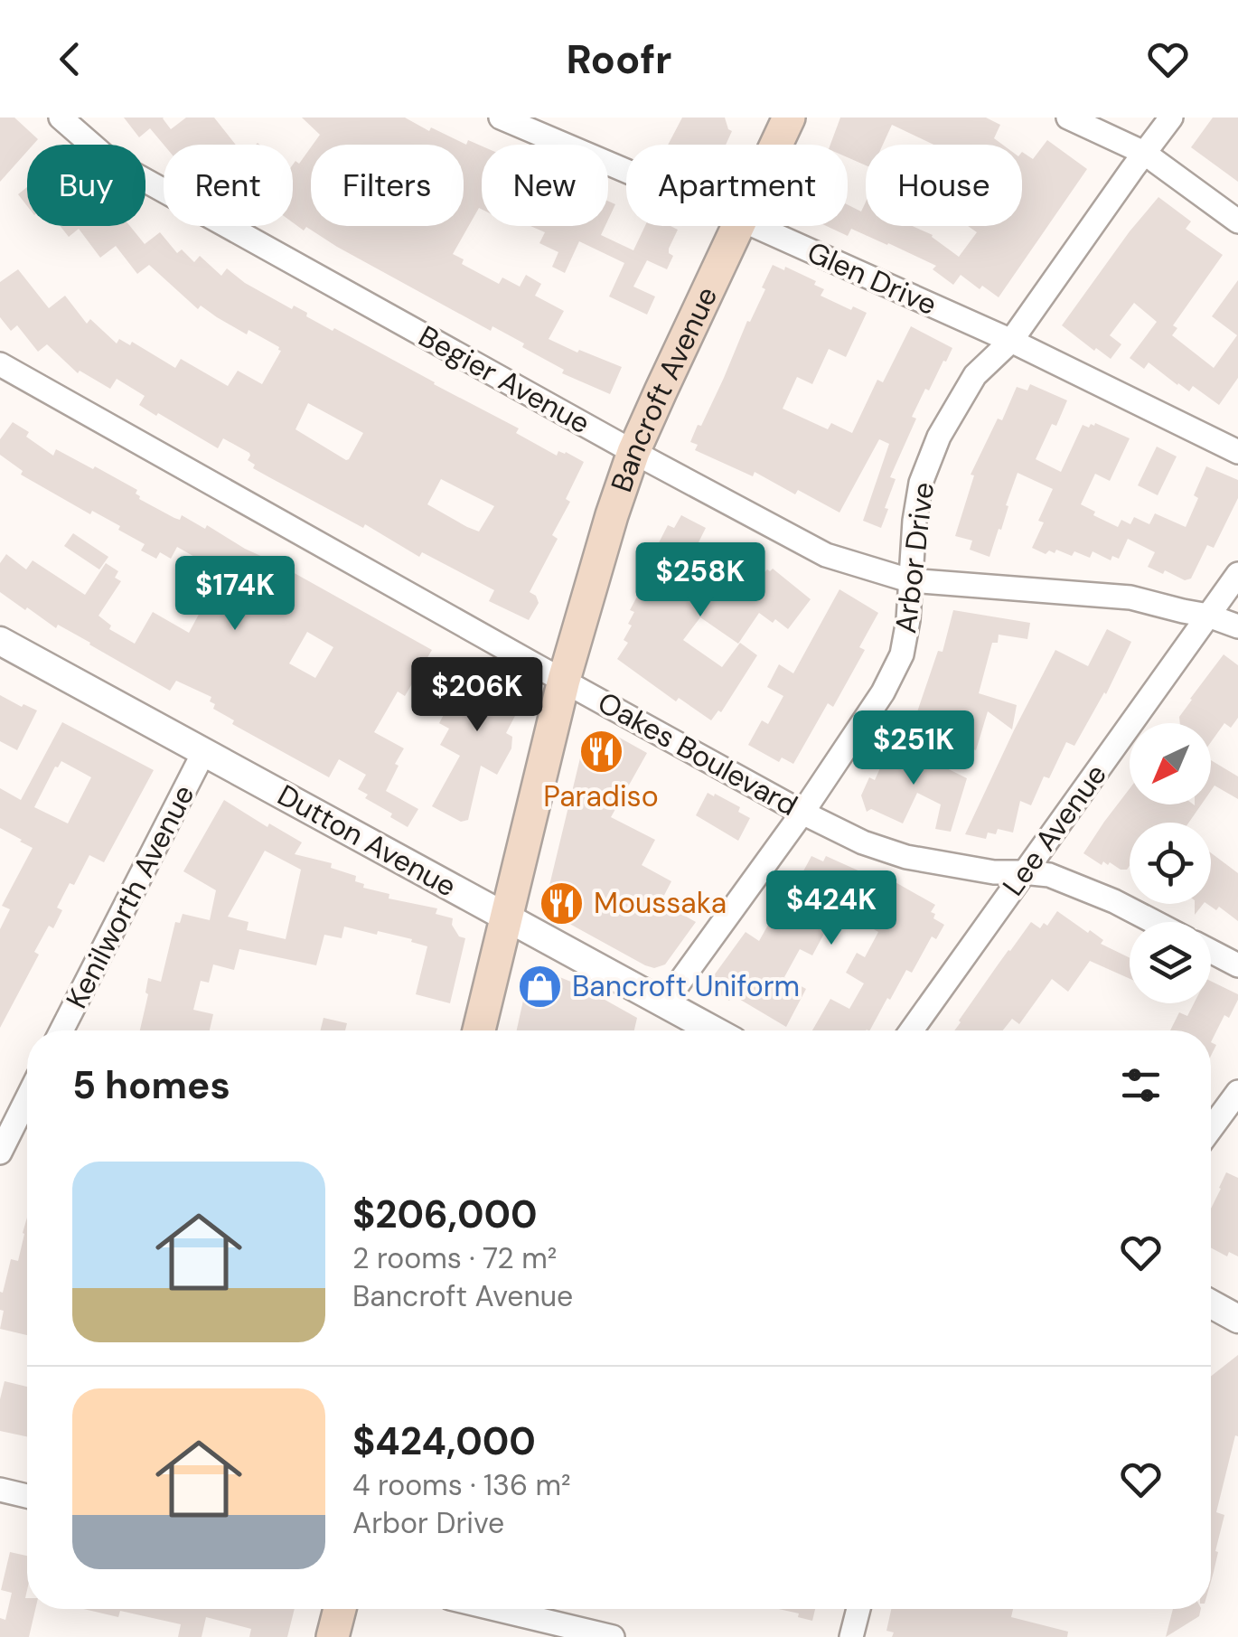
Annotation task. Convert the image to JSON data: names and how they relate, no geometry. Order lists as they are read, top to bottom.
{
  "streets": {
    "main road": ["Bancroft Avenue"],
    "street": [
      "Glen Drive",
      "Begier Avenue",
      "Arbor Drive",
      "Oakes Boulevard",
      "Lee Avenue",
      "Dutton Avenue",
      "Kenilworth Avenue"
    ]
  },
  "crossings": [
    ["Glen Drive", "Arbor Drive"],
    ["Begier Avenue", "Bancroft Avenue"],
    ["Begier Avenue", "Arbor Drive"],
    ["Begier Avenue", "Lee Avenue"],
    ["Bancroft Avenue", "Oakes Boulevard"],
    ["Bancroft Avenue", "Dutton Avenue"],
    ["Arbor Drive", "Oakes Boulevard"],
    ["Arbor Drive", "Dutton Avenue"],
    ["Oakes Boulevard", "Lee Avenue"],
    ["Dutton Avenue", "Kenilworth Avenue"]
  ],
  "places": {
    "restaurant": ["Paradiso", "Moussaka"],
    "shop": ["Bancroft Uniform"]
  },
  "north": "bottom left",
  "page": {
    "header": "Roofr",
    "chip": [
      "Buy",
      "Rent",
      "Filters",
      "New",
      "Apartment",
      "House"
    ],
    "price": [
      "$258K",
      "$174K",
      "$206K",
      "$251K",
      "$424K"
    ],
    "heading": "5 homes",
    "list": [
      {
        "name": "$206,000",
        "note": "2 rooms · 72 m² · Bancroft Avenue"
      },
      {
        "name": "$424,000",
        "note": "4 rooms · 136 m² · Arbor Drive"
      }
    ]
  }
}
